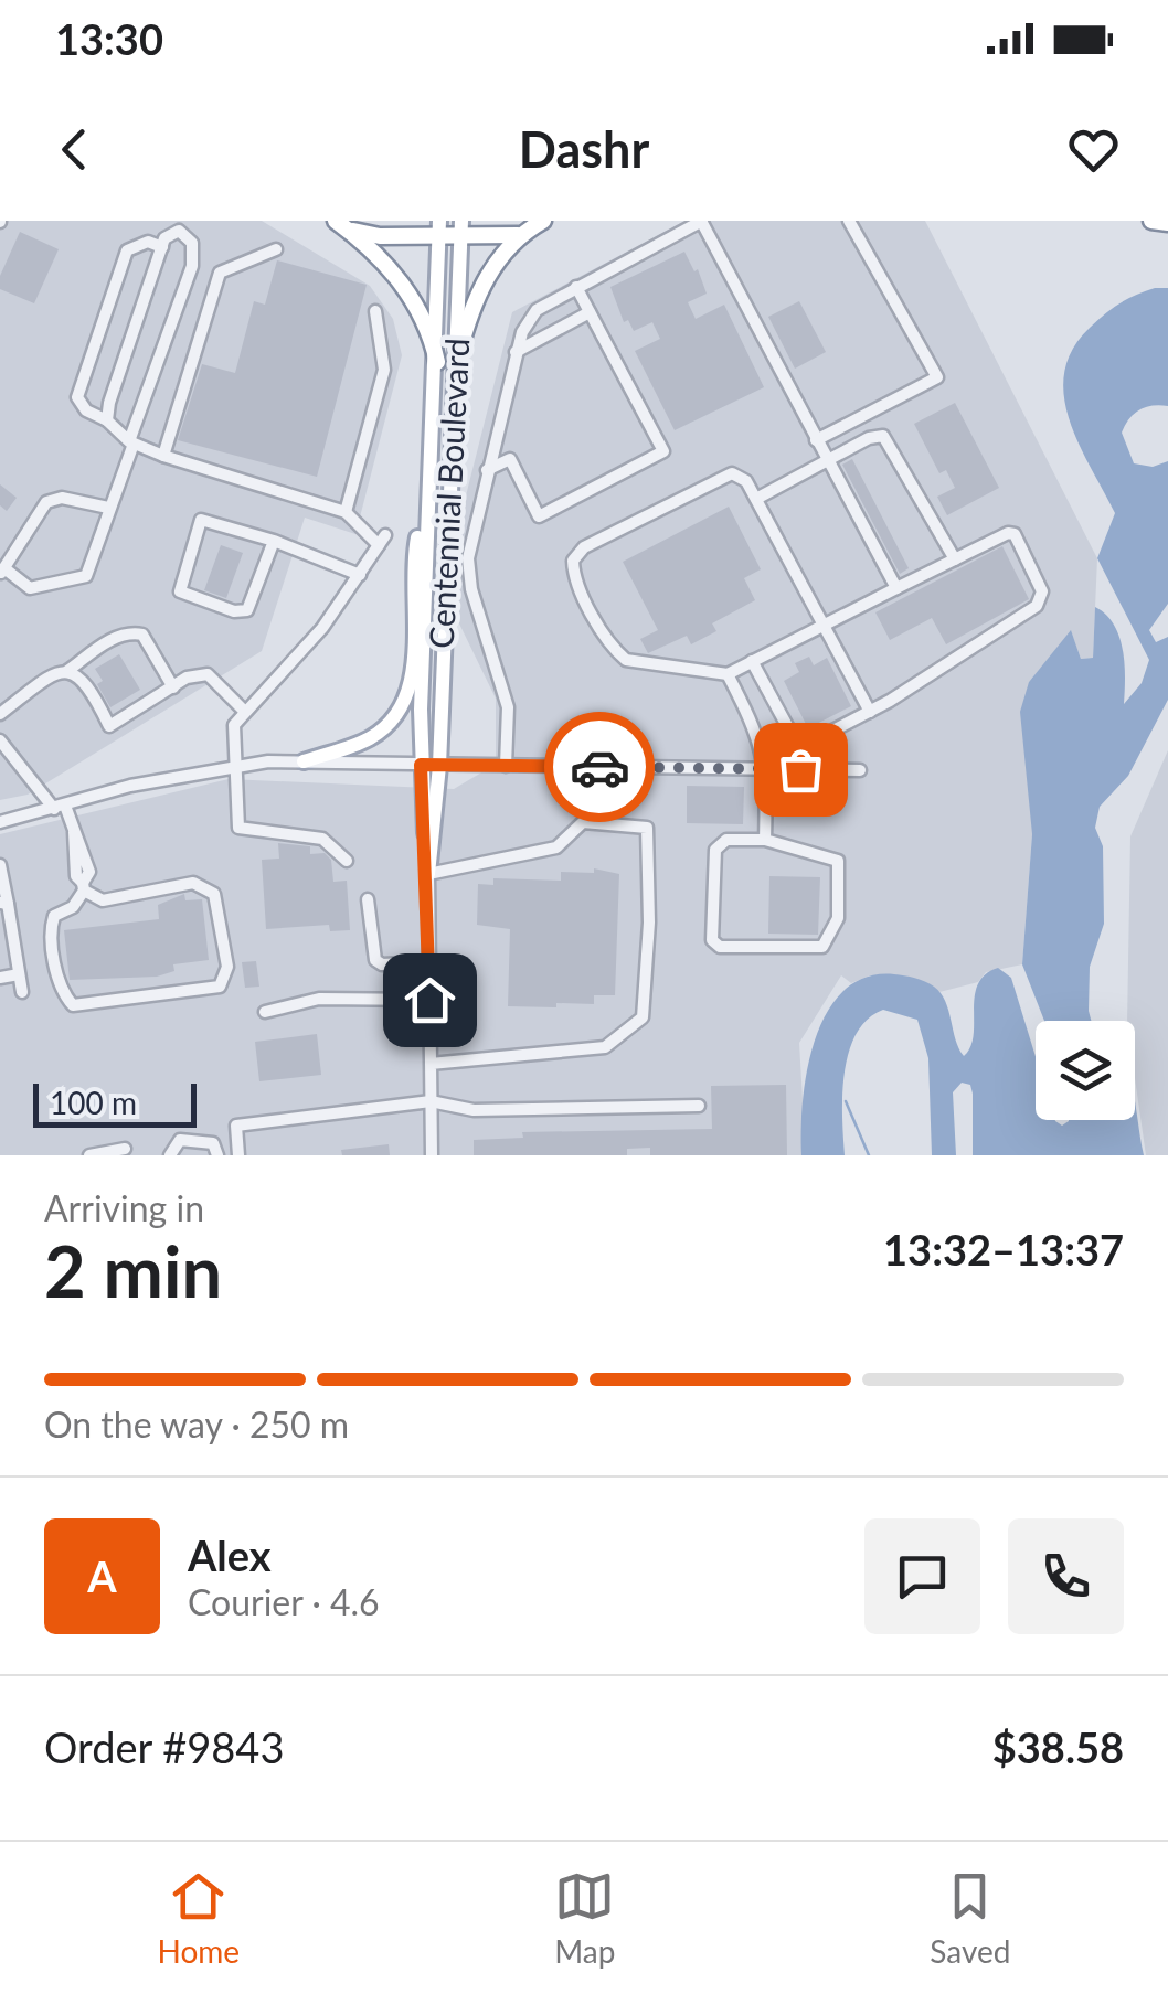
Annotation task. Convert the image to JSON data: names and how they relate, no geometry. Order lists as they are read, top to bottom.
{
  "streets": {
    "main road": ["Centennial Boulevard"]
  },
  "scale_bar": "100 m",
  "page": {
    "status": "13:30",
    "header": "Dashr",
    "scale": "100 m",
    "heading": ["2 min", "Arriving in", "13:32–13:37"],
    "panel": [
      "Alex",
      "Courier · 4.6",
      "Order #9843",
      "$38.58"
    ],
    "bar": "On the way · 250 m",
    "round": "A",
    "tabs": ["Home", "Map", "Saved"]
  }
}
